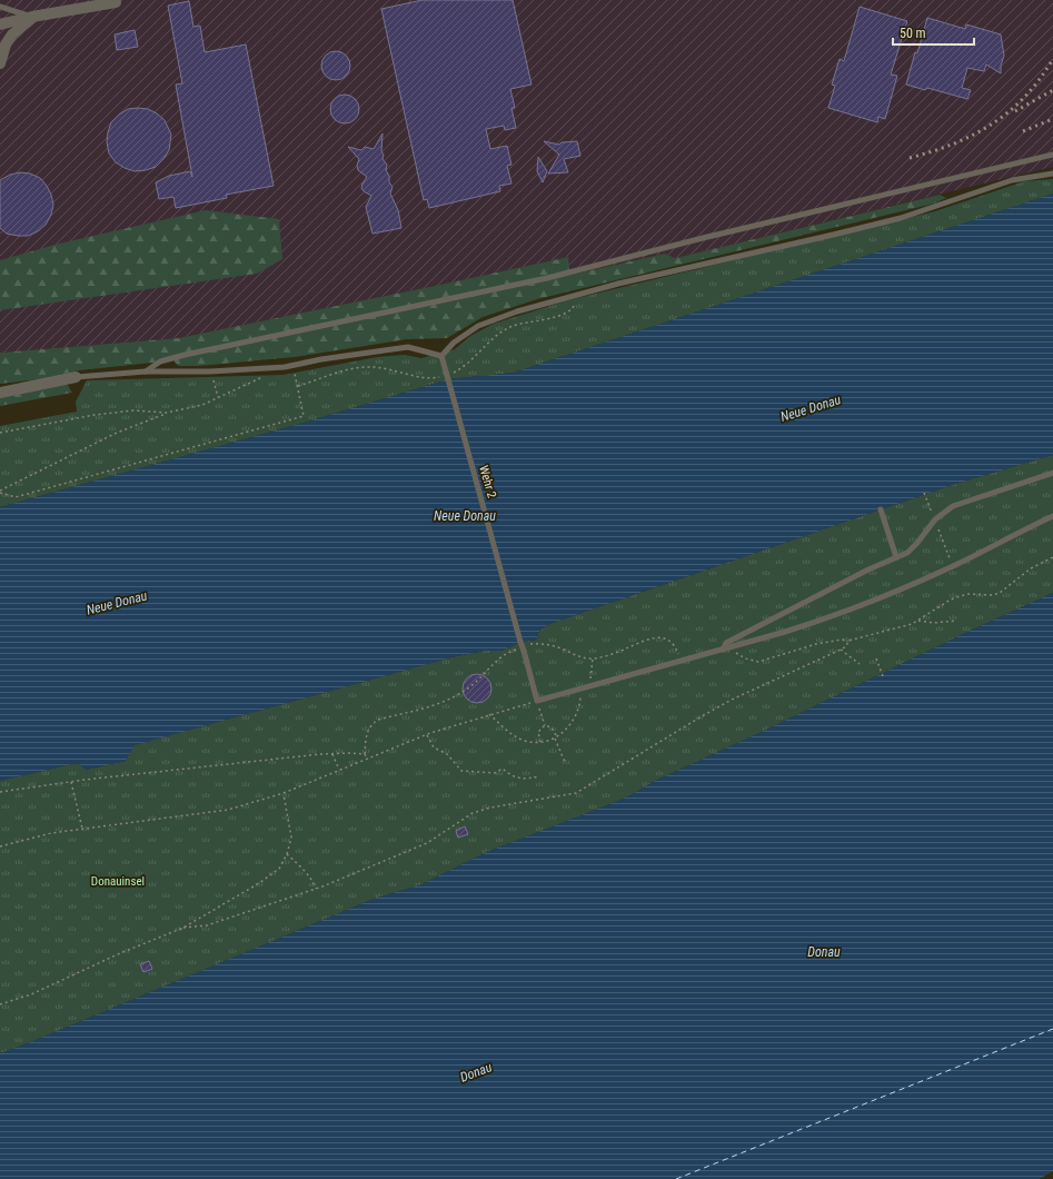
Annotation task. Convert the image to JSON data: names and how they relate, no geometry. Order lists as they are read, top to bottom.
{
  "streets": {
    "lane": ["Wehr 2"]
  },
  "water": ["Neue Donau", "Donau"],
  "parks": ["Donauinsel"],
  "scale_bar": "50 m"
}
